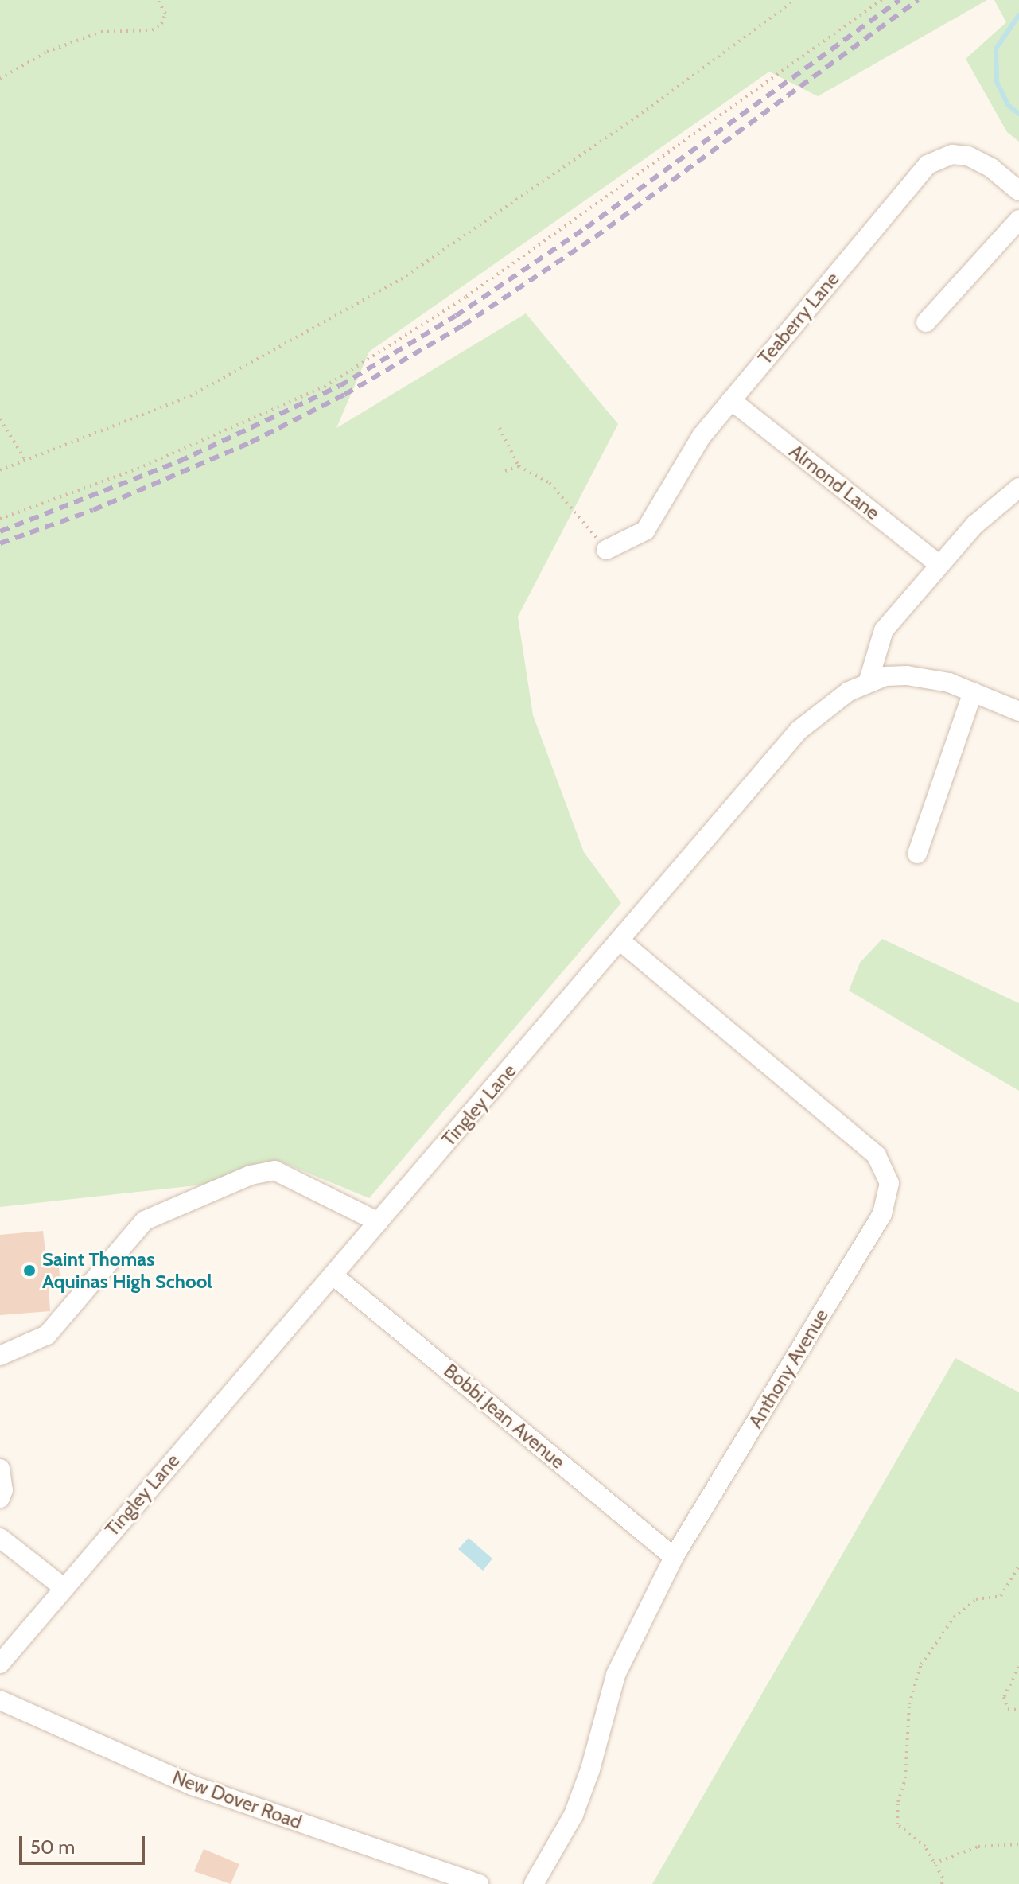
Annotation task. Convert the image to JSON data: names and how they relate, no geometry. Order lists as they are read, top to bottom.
{
  "streets": {
    "street": [
      "Teaberry Lane",
      "Almond Lane",
      "Tingley Lane",
      "Anthony Avenue",
      "Bobbi Jean Avenue",
      "New Dover Road"
    ]
  },
  "crossings": [
    ["Teaberry Lane", "Almond Lane"],
    ["Tingley Lane", "Anthony Avenue"],
    ["Tingley Lane", "Bobbi Jean Avenue"],
    ["Anthony Avenue", "Bobbi Jean Avenue"]
  ],
  "places": ["Saint Thomas Aquinas High School"],
  "scale_bar": "50 m"
}
